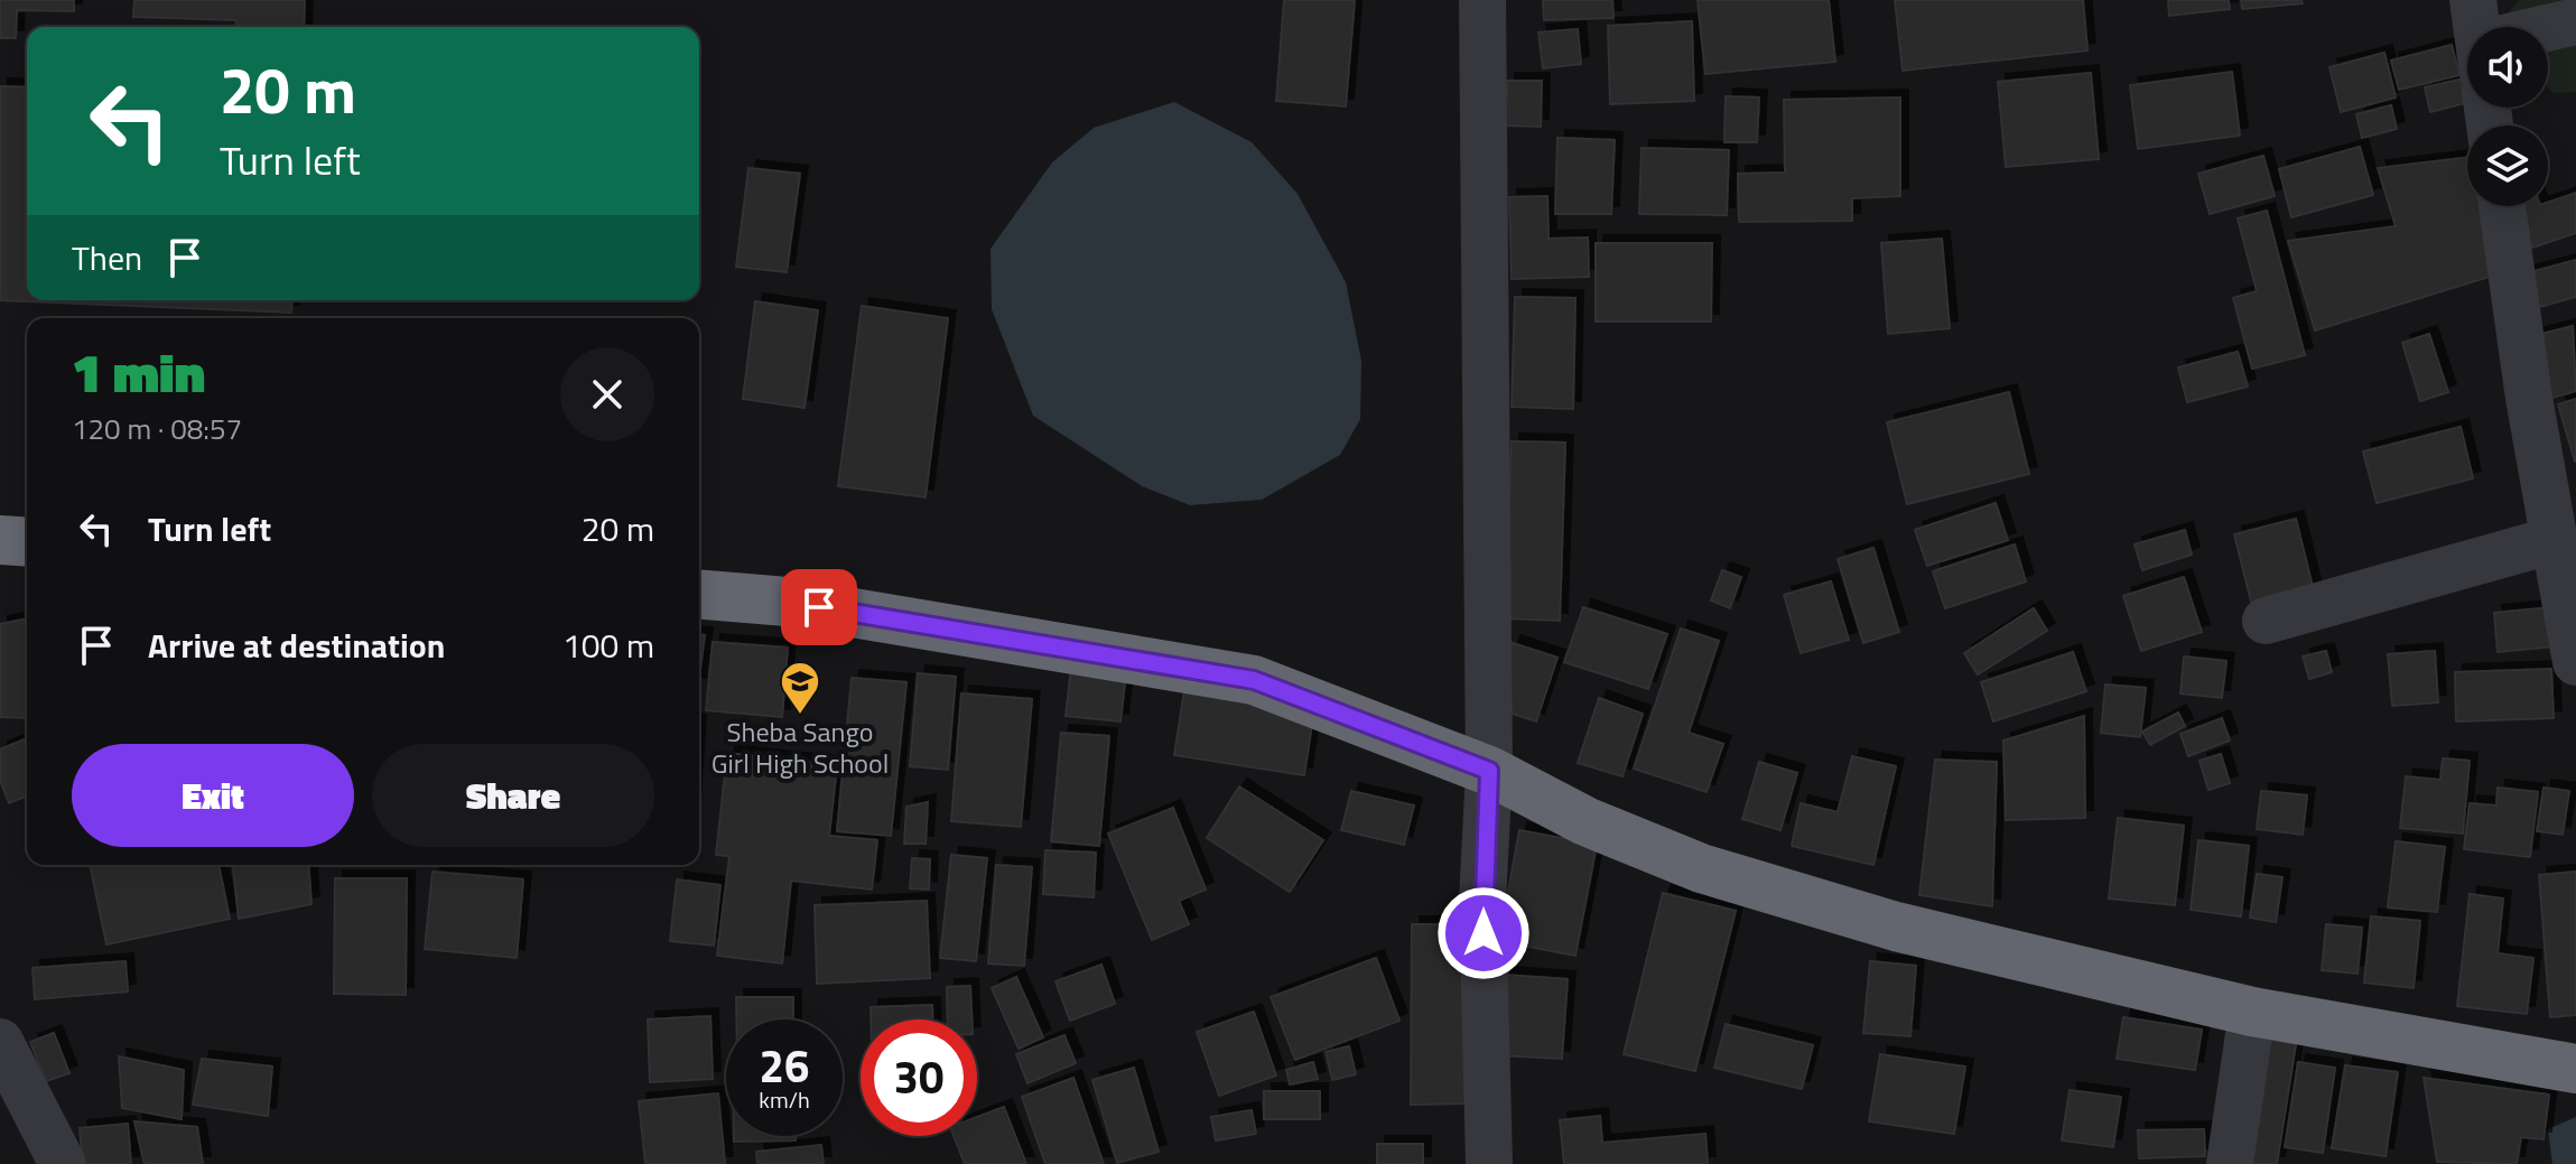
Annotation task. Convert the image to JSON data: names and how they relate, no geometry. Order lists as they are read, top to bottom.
{
  "places": {
    "school or university": ["Sheba Sango Girl High School"]
  },
  "page": {
    "turn": ["20 m", "Turn left"],
    "then": "Then",
    "heading": ["1 min", "120 m · 08:57"],
    "list": [
      {
        "name": "Turn left",
        "value": "20 m"
      },
      {
        "name": "Arrive at destination",
        "value": "100 m"
      }
    ],
    "buttons": ["Exit", "Share"],
    "speed": "26 km/h",
    "limit": "30"
  }
}
